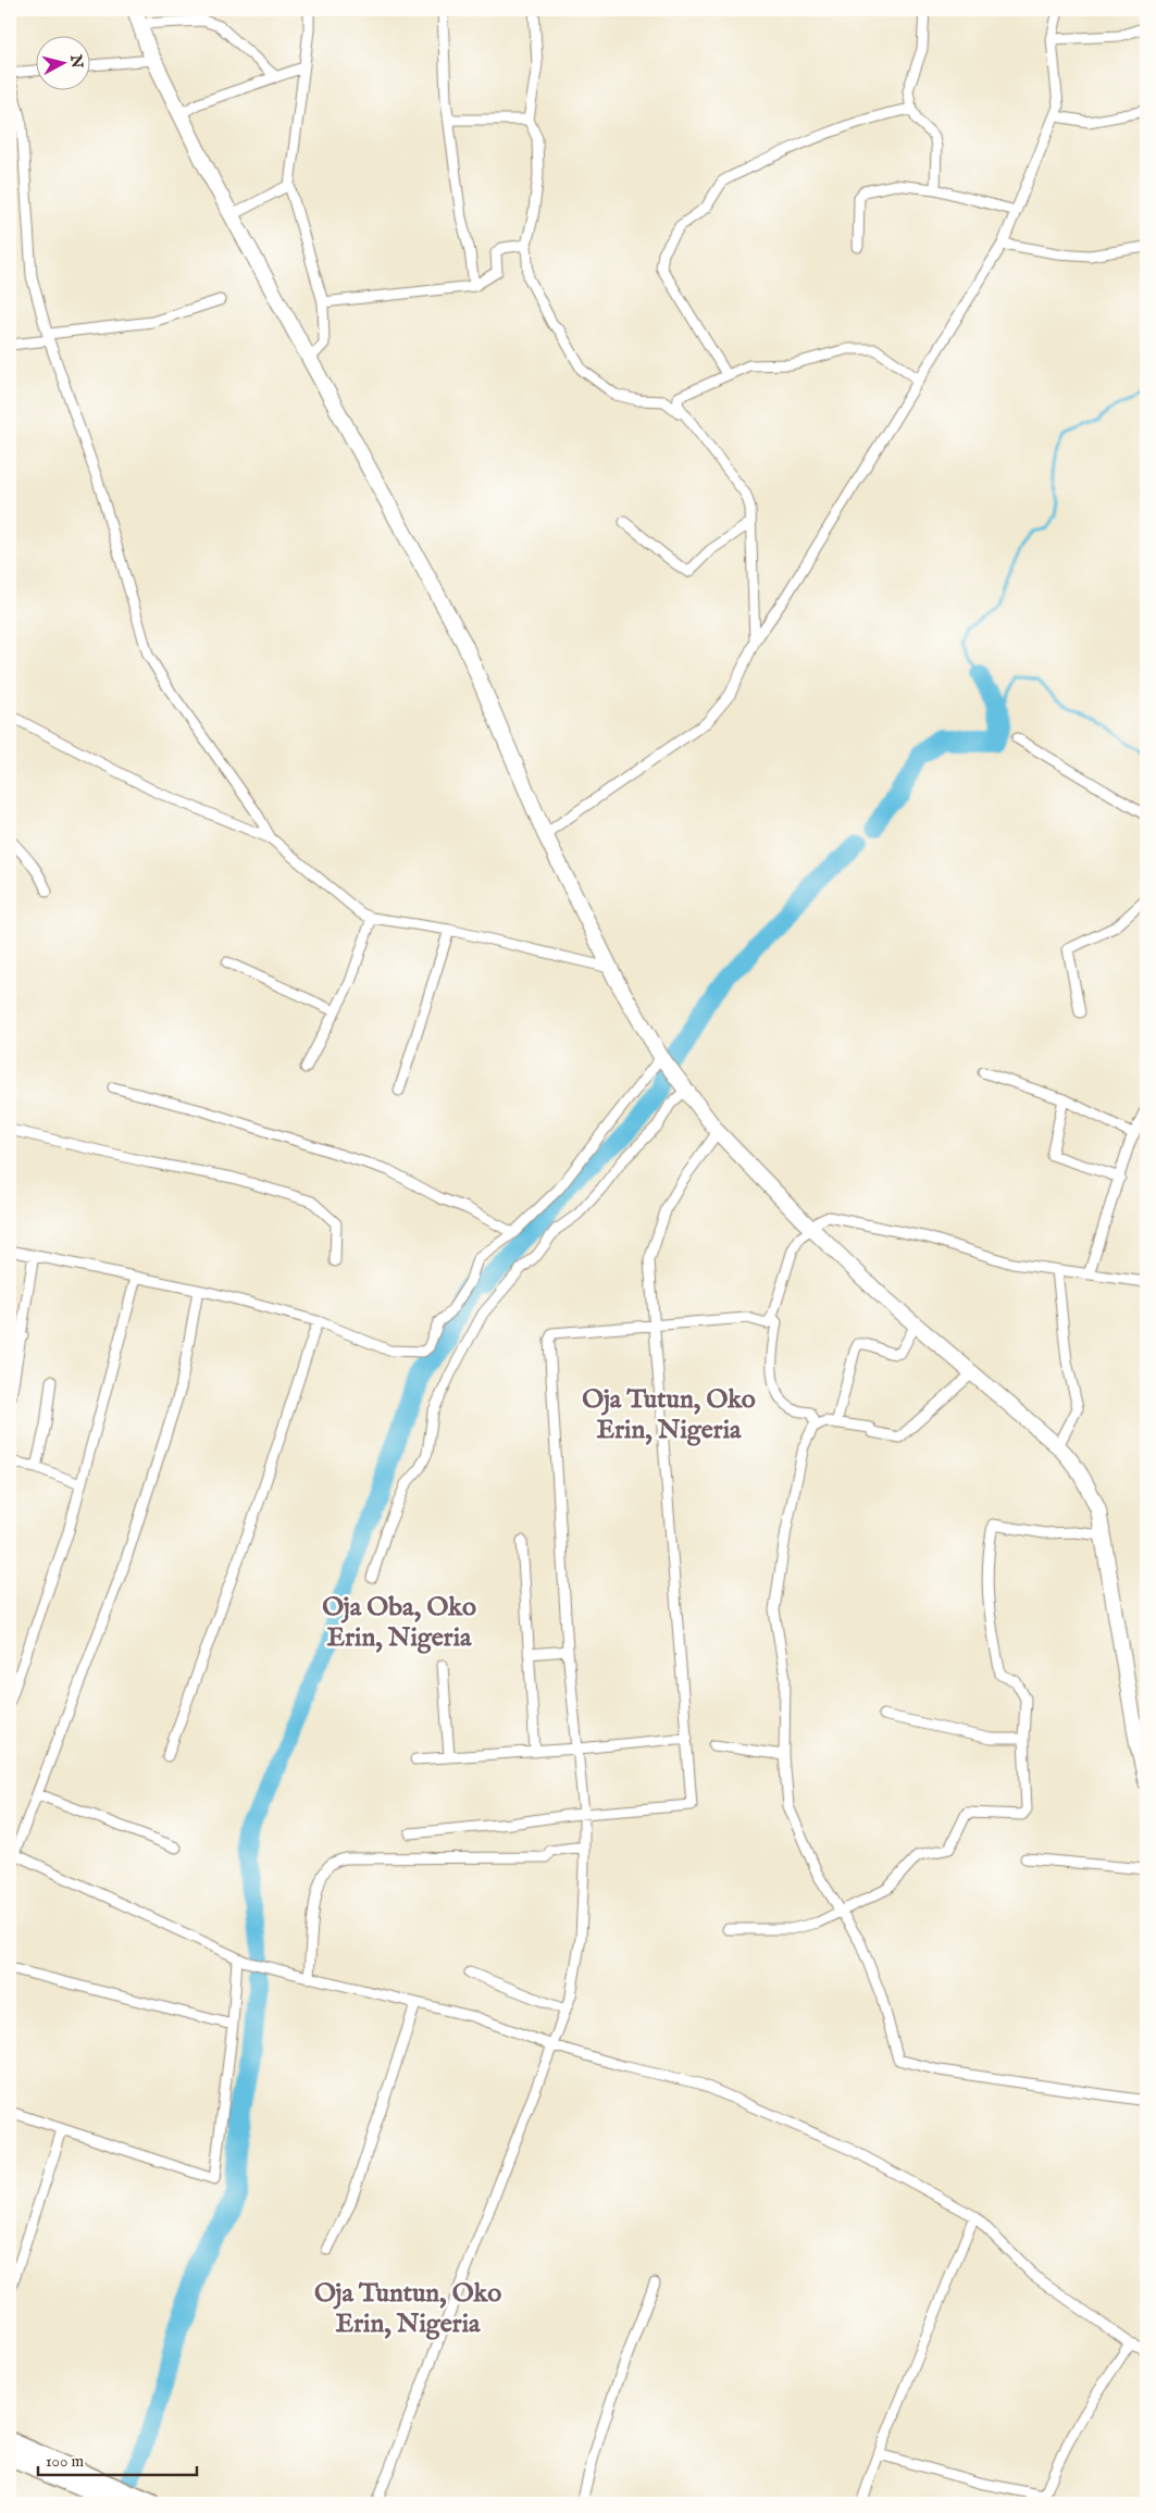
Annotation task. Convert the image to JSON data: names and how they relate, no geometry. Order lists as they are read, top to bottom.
{
  "districts": ["Oja Tutun, Oko Erin, Nigeria", "Oja Oba, Oko Erin, Nigeria", "Oja Tuntun, Oko Erin, Nigeria"],
  "scale_bar": "100 m",
  "north": "right"
}
